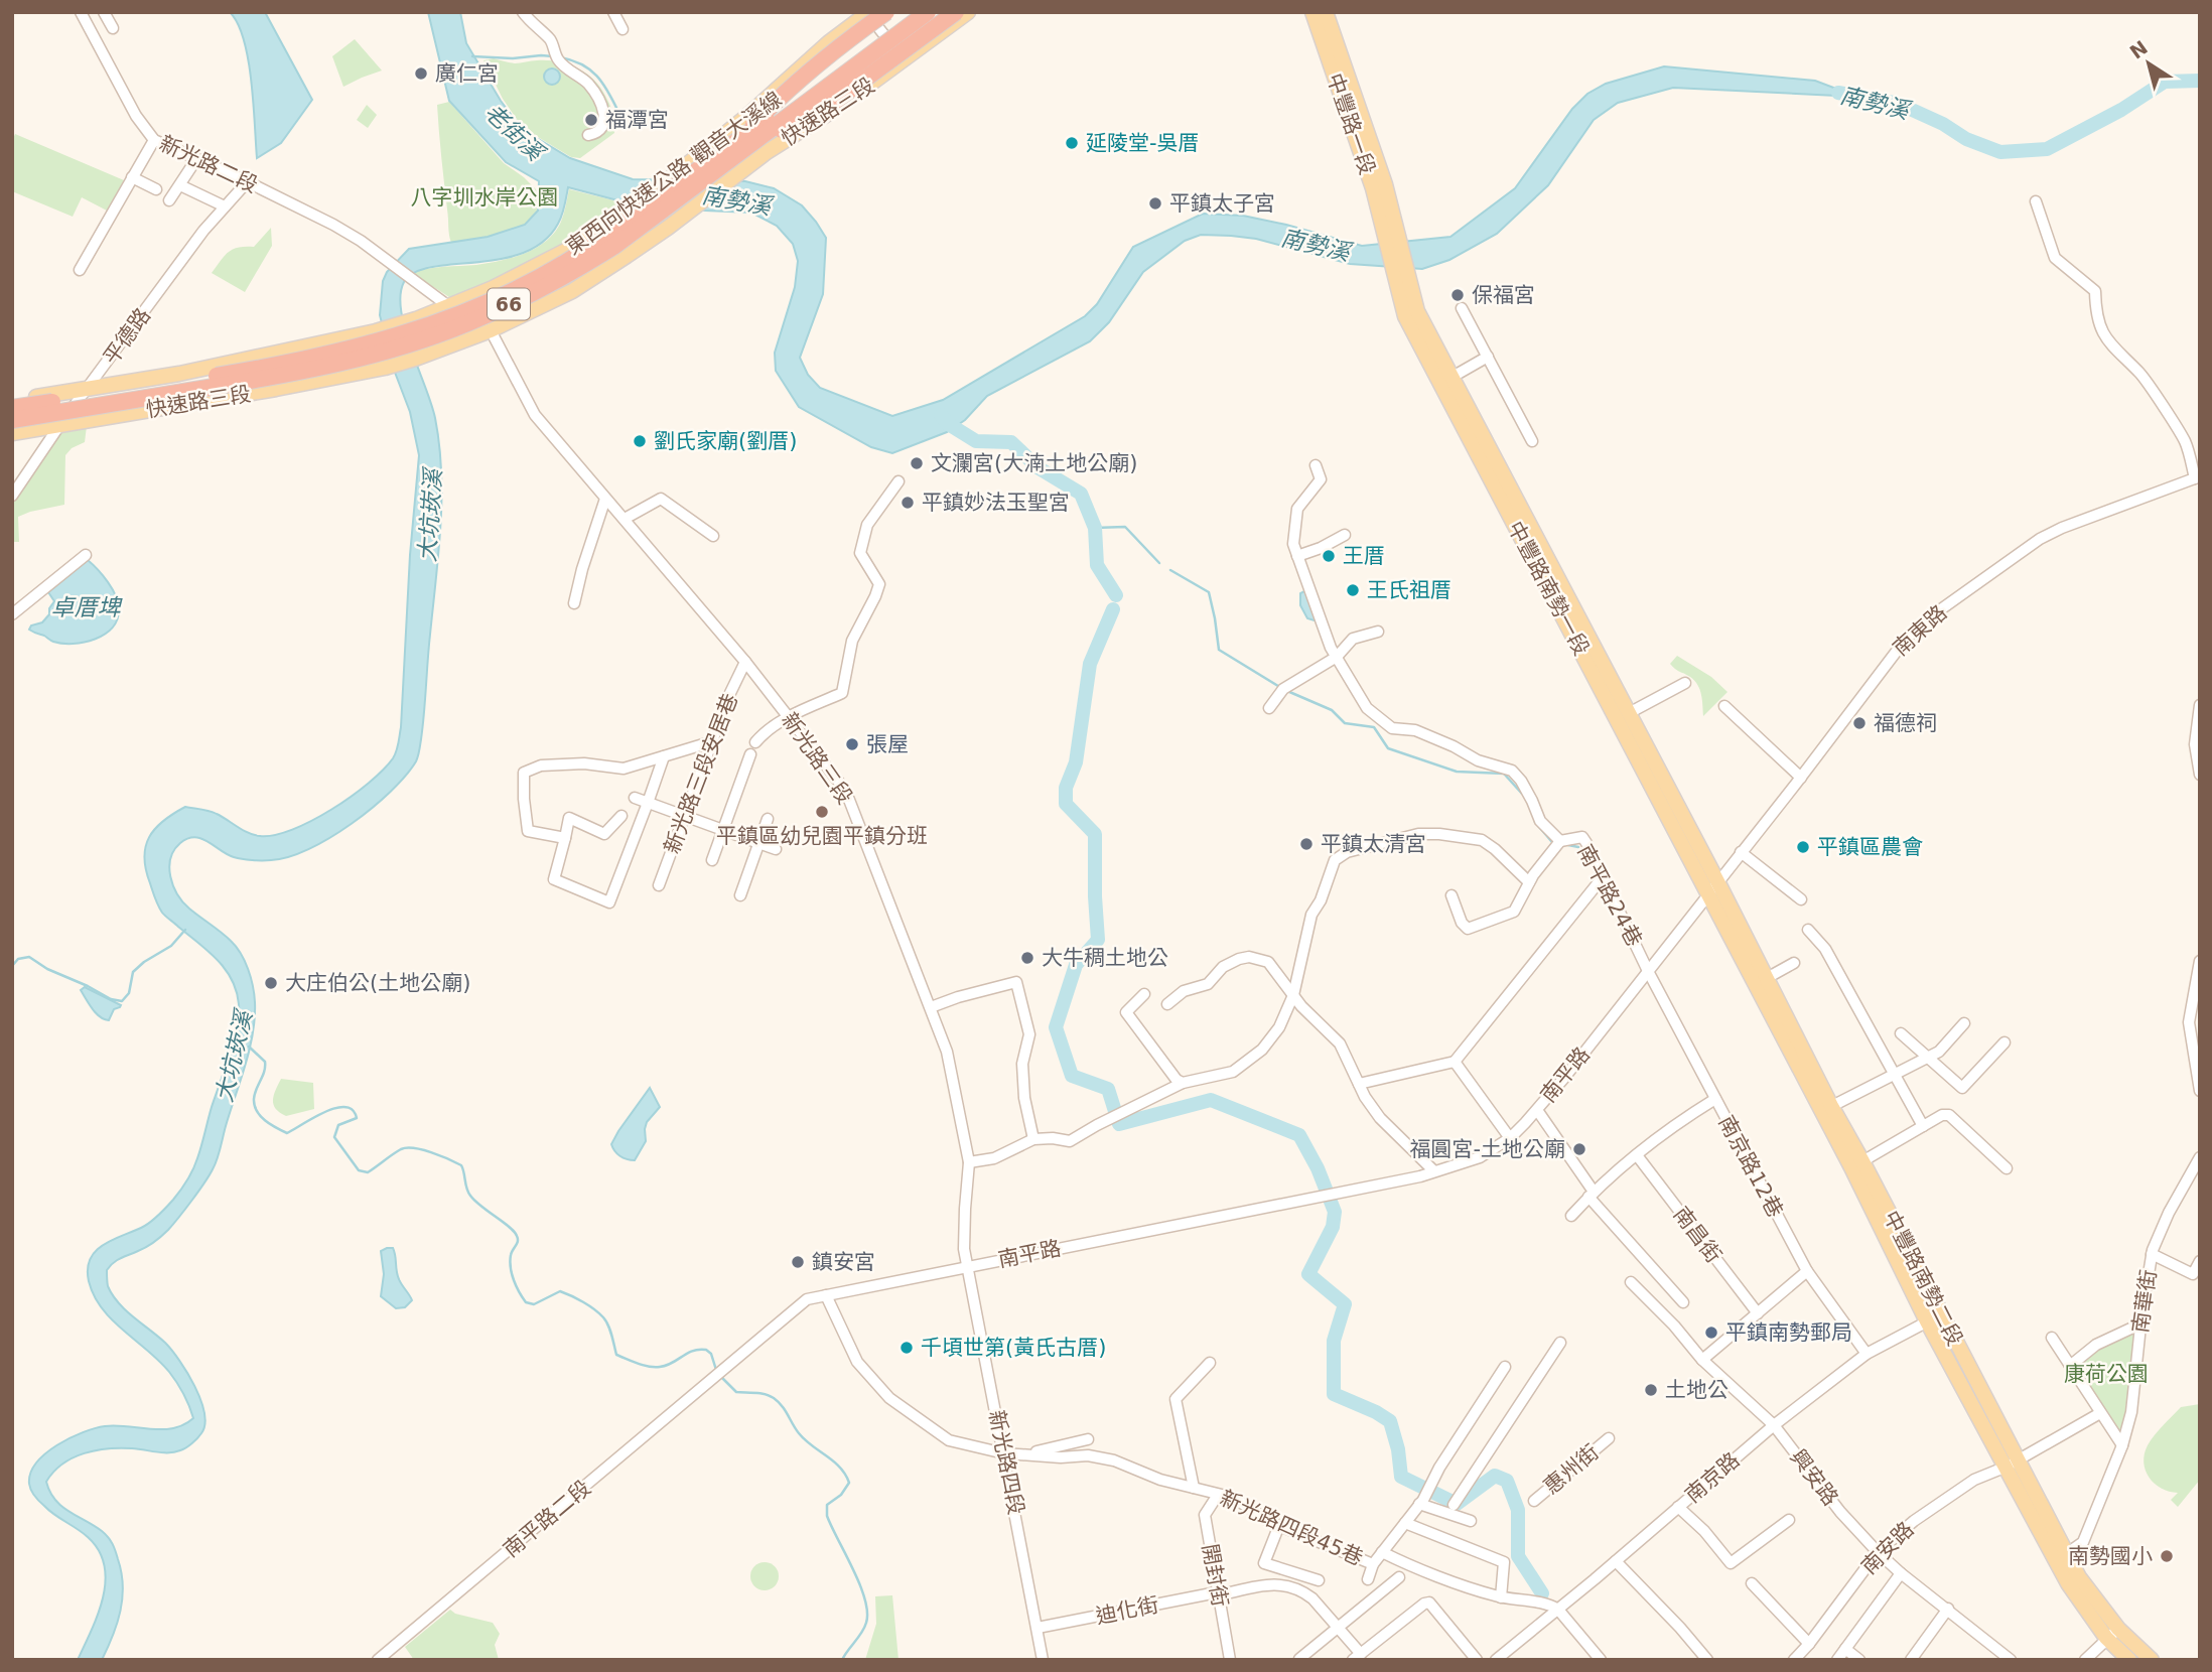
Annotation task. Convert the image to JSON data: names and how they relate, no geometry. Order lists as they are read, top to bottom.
{
  "streets": {
    "highway": ["東西向快速公路 觀音大溪線", "66"],
    "main road": [
      "快速路三段",
      "中豐路一段",
      "中豐路南勢一段",
      "中豐路南勢二段"
    ],
    "street": [
      "新光路二段",
      "平德路",
      "南東路",
      "新光路三段",
      "新光路三段安居巷",
      "南平路24巷",
      "南平路",
      "南京路12巷",
      "南昌街",
      "南華街",
      "新光路四段",
      "惠州街",
      "南京路",
      "興安路",
      "南平路二段",
      "新光路四段45巷",
      "南安路",
      "開封街",
      "迪化街"
    ]
  },
  "crossings": [
    ["快速路三段", "新光路二段"],
    ["快速路三段", "66"],
    ["快速路三段", "平德路"],
    ["快速路三段", "新光路三段"],
    ["中豐路一段", "中豐路南勢一段"],
    ["新光路二段", "66"],
    ["新光路二段", "平德路"],
    ["新光路二段", "新光路三段"],
    ["66", "新光路三段"],
    ["中豐路南勢一段", "南東路"],
    ["中豐路南勢一段", "南平路"],
    ["中豐路南勢一段", "中豐路南勢二段"],
    ["南東路", "南平路"],
    ["南東路", "中豐路南勢二段"],
    ["新光路三段", "新光路三段安居巷"],
    ["新光路三段", "南平路"],
    ["新光路三段", "新光路四段"],
    ["新光路三段", "南平路二段"],
    ["南平路24巷", "南平路"],
    ["南平路24巷", "南京路12巷"],
    ["南平路", "南京路12巷"],
    ["南平路", "中豐路南勢二段"],
    ["南平路", "新光路四段"],
    ["南平路", "南平路二段"],
    ["南京路12巷", "南京路"],
    ["中豐路南勢二段", "南華街"],
    ["中豐路南勢二段", "南京路"],
    ["中豐路南勢二段", "南安路"],
    ["新光路四段", "南平路二段"],
    ["新光路四段", "新光路四段45巷"],
    ["新光路四段", "迪化街"],
    ["南京路", "興安路"],
    ["興安路", "南安路"],
    ["南平路二段", "新光路四段45巷"],
    ["新光路四段45巷", "開封街"],
    ["開封街", "迪化街"]
  ],
  "water": [
    "南勢溪",
    "老街溪",
    "大坑崁溪",
    "卓厝埤"
  ],
  "parks": ["八字圳水岸公園", "康荷公園"],
  "places": [
    "廣仁宮",
    "福潭宮",
    "延陵堂-吳厝",
    "平鎮太子宮",
    "保福宮",
    "劉氏家廟(劉厝)",
    "文瀾宮(大湳土地公廟)",
    "平鎮妙法玉聖宮",
    "王厝",
    "王氏祖厝",
    "福德祠",
    "張屋",
    "平鎮區幼兒園平鎮分班",
    "平鎮太清宮",
    "平鎮區農會",
    "大牛稠土地公",
    "大庄伯公(土地公廟)",
    "福圓宮-土地公廟",
    "鎮安宮",
    "平鎮南勢郵局",
    "千頃世第(黃氏古厝)",
    "土地公",
    "南勢國小"
  ],
  "north": "top left"
}
